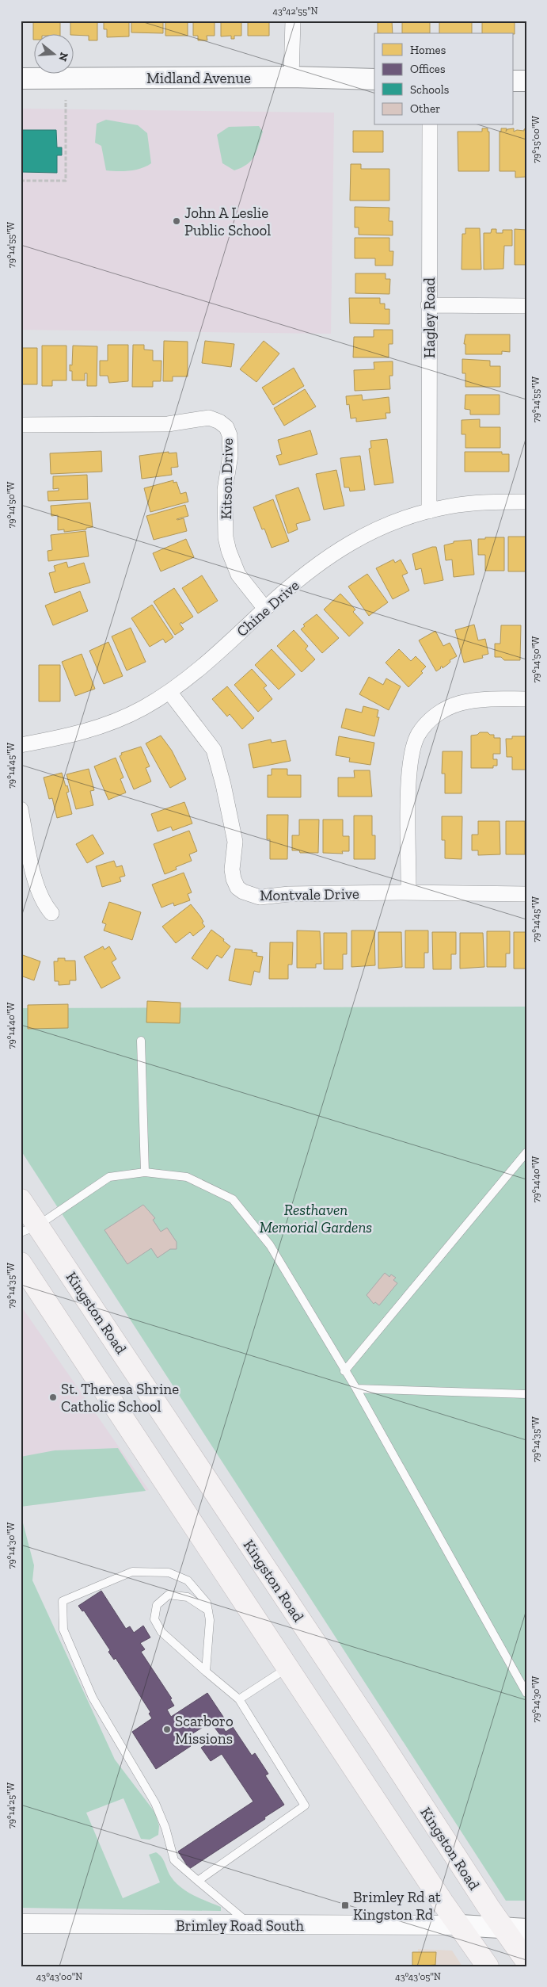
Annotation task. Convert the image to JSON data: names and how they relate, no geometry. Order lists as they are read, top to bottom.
{
  "streets": {
    "main road": ["Midland Avenue", "Kingston Road"],
    "street": [
      "Hagley Road",
      "Kitson Drive",
      "Chine Drive",
      "Montvale Drive",
      "Brimley Road South"
    ]
  },
  "crossings": [
    ["Hagley Road", "Chine Drive"],
    ["Kitson Drive", "Chine Drive"],
    ["Chine Drive", "Montvale Drive"]
  ],
  "parks": ["Resthaven Memorial Gardens"],
  "places": {
    "other": ["John A Leslie Public School", "St. Theresa Shrine Catholic School", "Scarboro Missions"],
    "transit": ["Brimley Rd at Kingston Rd"]
  },
  "legend": [
    "Homes",
    "Offices",
    "Schools",
    "Other"
  ],
  "north": "right",
  "coordinates": [
    "43°42'55\"N",
    "79°15'00\"W",
    "79°14'55\"W",
    "79°14'50\"W",
    "79°14'45\"W",
    "79°14'40\"W",
    "79°14'35\"W",
    "79°14'30\"W",
    "79°14'25\"W",
    "43°43'00\"N",
    "43°43'05\"N"
  ]
}
